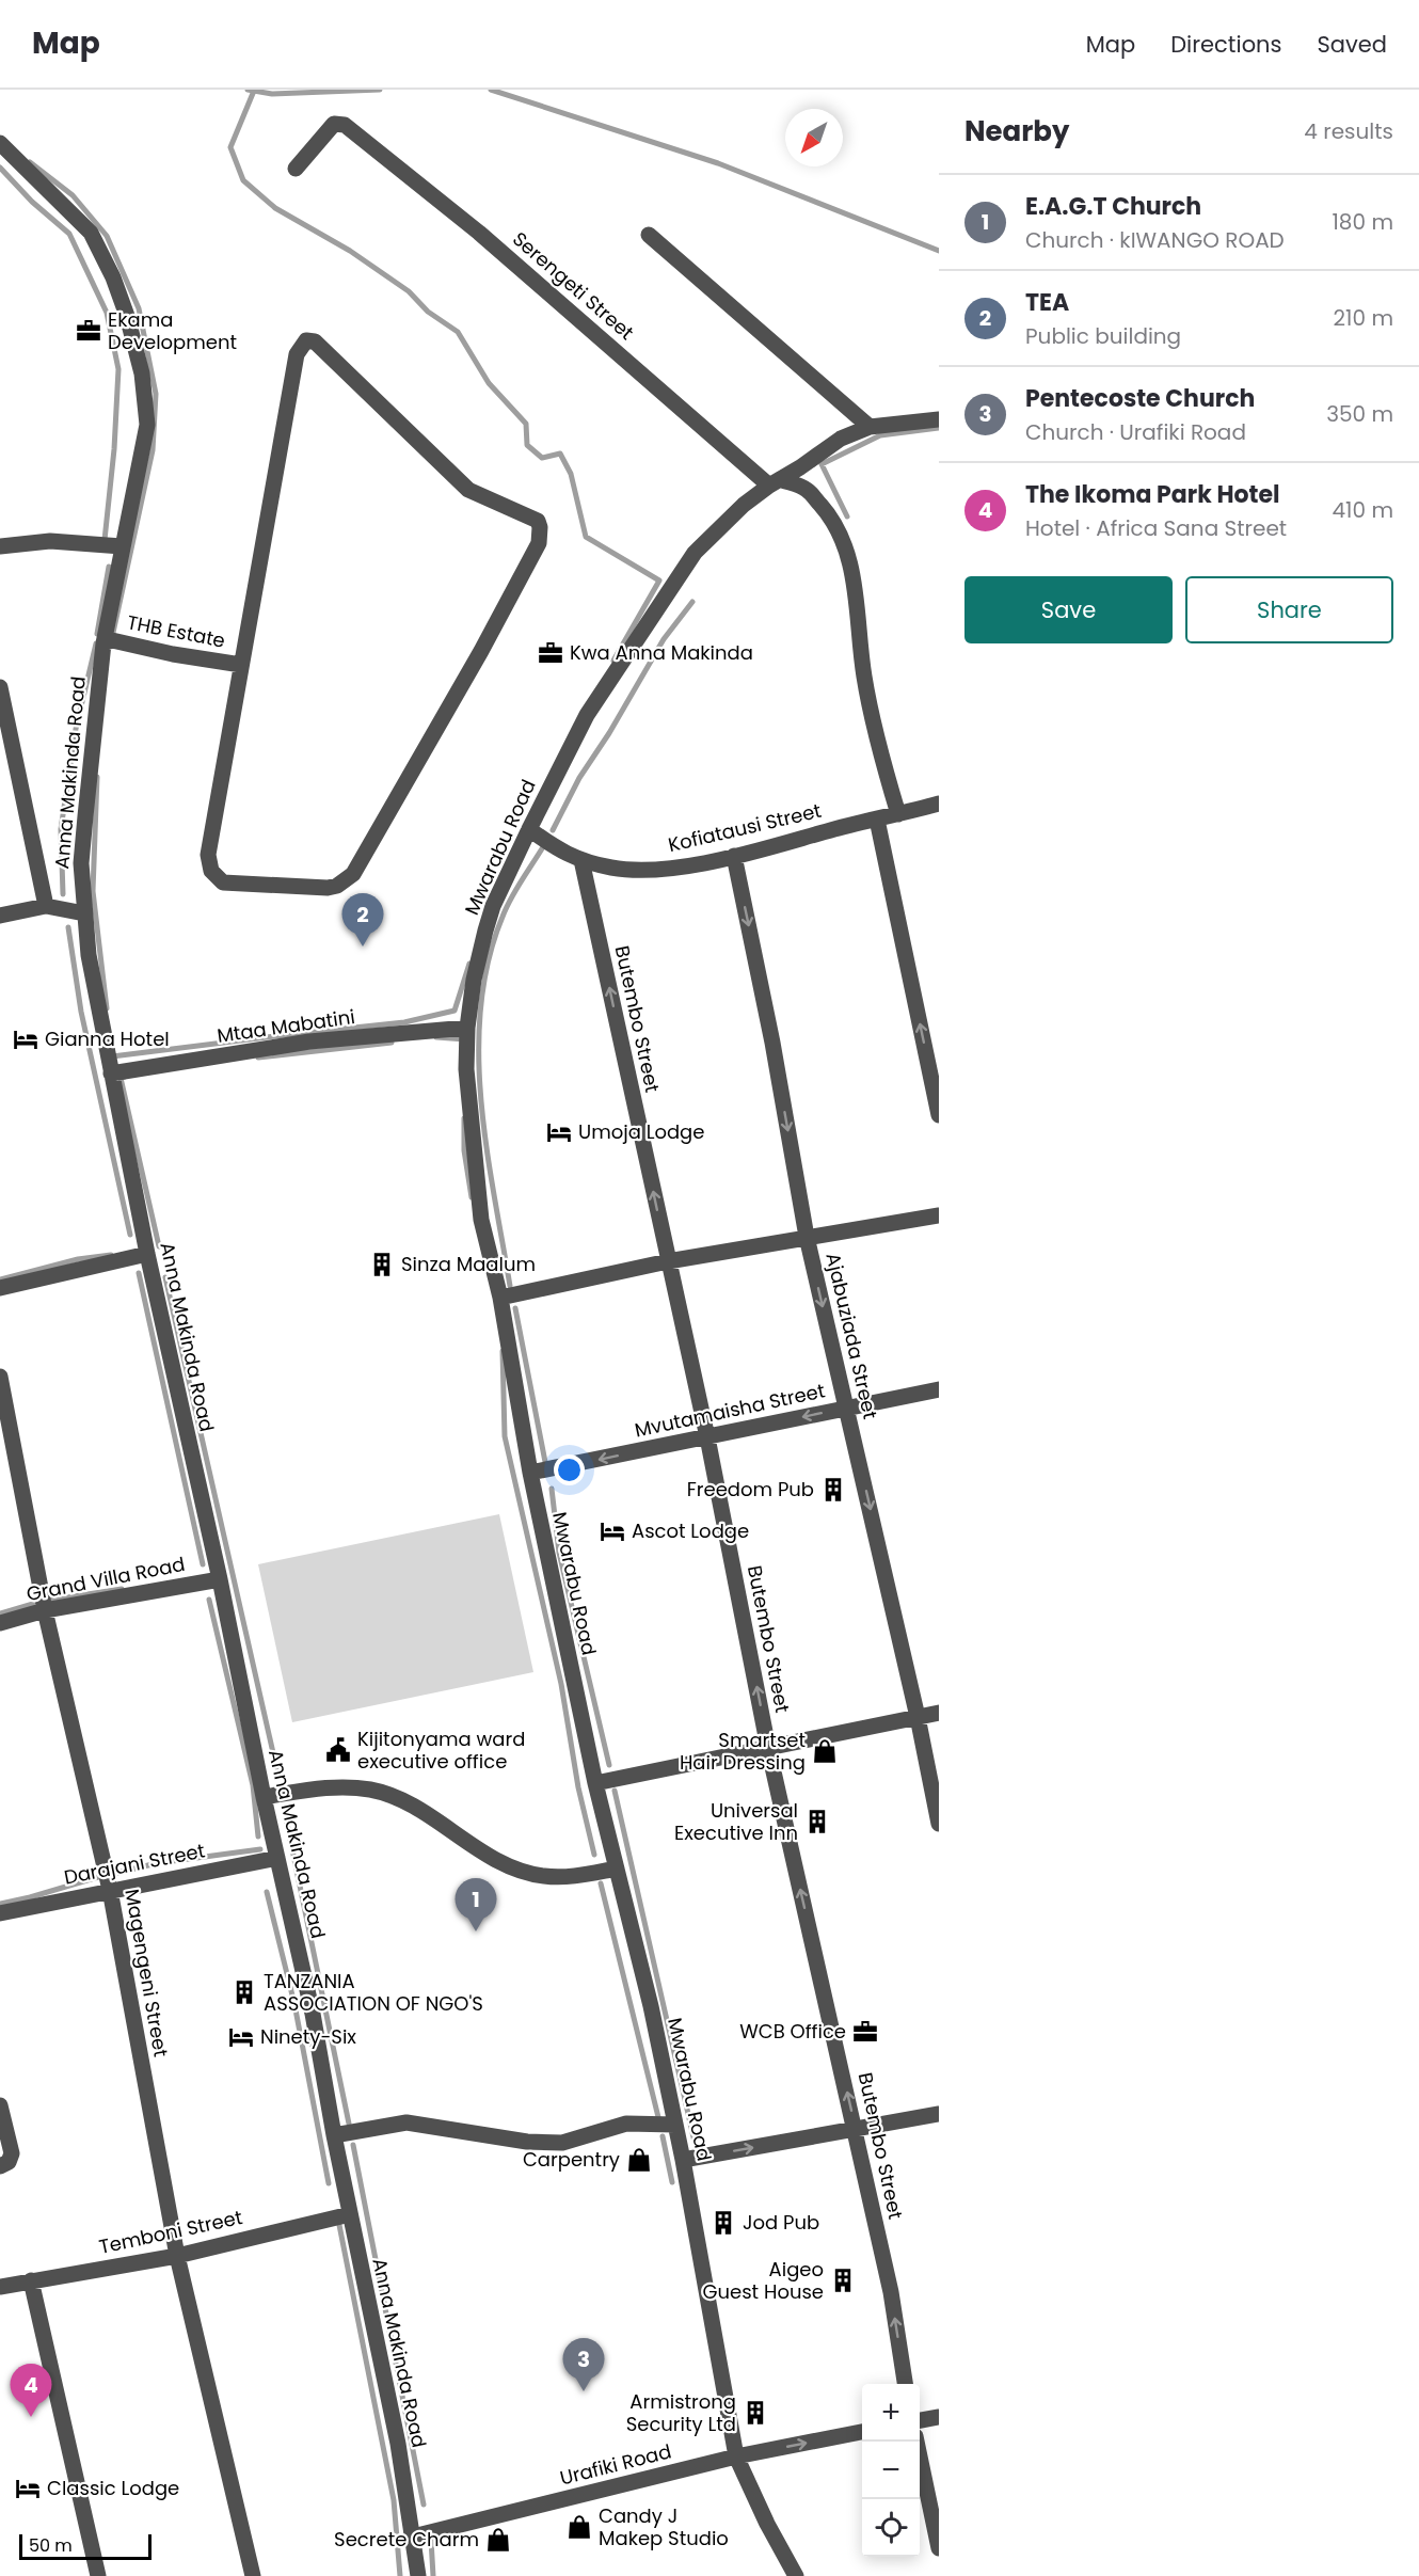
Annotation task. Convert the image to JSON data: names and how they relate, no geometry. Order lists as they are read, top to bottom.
{
  "streets": {
    "street": [
      "Serengeti Street",
      "THB Estate",
      "Anna Makinda Road",
      "Kofiatausi Street",
      "Mwarabu Road",
      "Butembo Street",
      "Mtaa Mabatini",
      "Ajabuziada Street",
      "Mvutamaisha Street",
      "Grand Villa Road",
      "Darajani Street",
      "Magengeni Street",
      "Temboni Street",
      "Urafiki Road"
    ]
  },
  "crossings": [
    ["Serengeti Street", "Kofiatausi Street"],
    ["Serengeti Street", "Mwarabu Road"],
    ["THB Estate", "Anna Makinda Road"],
    ["Anna Makinda Road", "Mtaa Mabatini"],
    ["Anna Makinda Road", "Grand Villa Road"],
    ["Anna Makinda Road", "Darajani Street"],
    ["Anna Makinda Road", "Temboni Street"],
    ["Anna Makinda Road", "Urafiki Road"],
    ["Kofiatausi Street", "Mwarabu Road"],
    ["Kofiatausi Street", "Butembo Street"],
    ["Kofiatausi Street", "Ajabuziada Street"],
    ["Mwarabu Road", "Mtaa Mabatini"],
    ["Mwarabu Road", "Mvutamaisha Street"],
    ["Mwarabu Road", "Urafiki Road"],
    ["Butembo Street", "Mvutamaisha Street"],
    ["Ajabuziada Street", "Mvutamaisha Street"],
    ["Grand Villa Road", "Magengeni Street"],
    ["Darajani Street", "Magengeni Street"],
    ["Magengeni Street", "Temboni Street"]
  ],
  "one_way": ["Butembo Street", "Ajabuziada Street", "Mvutamaisha Street"],
  "places": {
    "office": ["Ekama Development", "Kwa Anna Makinda", "WCB Office"],
    "hotel": [
      "Gianna Hotel",
      "Umoja Lodge",
      "Ascot Lodge",
      "Ninety-Six",
      "Classic Lodge"
    ],
    "building": [
      "Sinza Maalum",
      "Freedom Pub",
      "Universal Executive Inn",
      "TANZANIA ASSOCIATION OF NGO'S",
      "Jod Pub",
      "Aigeo Guest House",
      "Armistrong Security Ltd"
    ],
    "public building": ["Kijitonyama ward executive office"],
    "shop": [
      "Smartset Hair Dressing",
      "Carpentry",
      "Candy J Makep Studio",
      "Secrete Charm"
    ]
  },
  "scale_bar": "50 m",
  "north": "bottom left",
  "page": {
    "header": "Map",
    "nav": ["Map", "Directions", "Saved"],
    "heading": ["Nearby", "4 results"],
    "list": [
      {
        "mark": "1",
        "name": "E.A.G.T Church",
        "note": "Church · kIWANGO ROAD",
        "value": "180 m"
      },
      {
        "mark": "2",
        "name": "TEA",
        "note": "Public building",
        "value": "210 m"
      },
      {
        "mark": "3",
        "name": "Pentecoste Church",
        "note": "Church · Urafiki Road",
        "value": "350 m"
      },
      {
        "mark": "4",
        "name": "The Ikoma Park Hotel",
        "note": "Hotel · Africa Sana Street",
        "value": "410 m"
      }
    ],
    "buttons": ["Save", "Share"],
    "pins": [
      "2",
      "1",
      "3",
      "4"
    ],
    "map_buttons": ["+", "−"],
    "scale": "50 m"
  }
}
